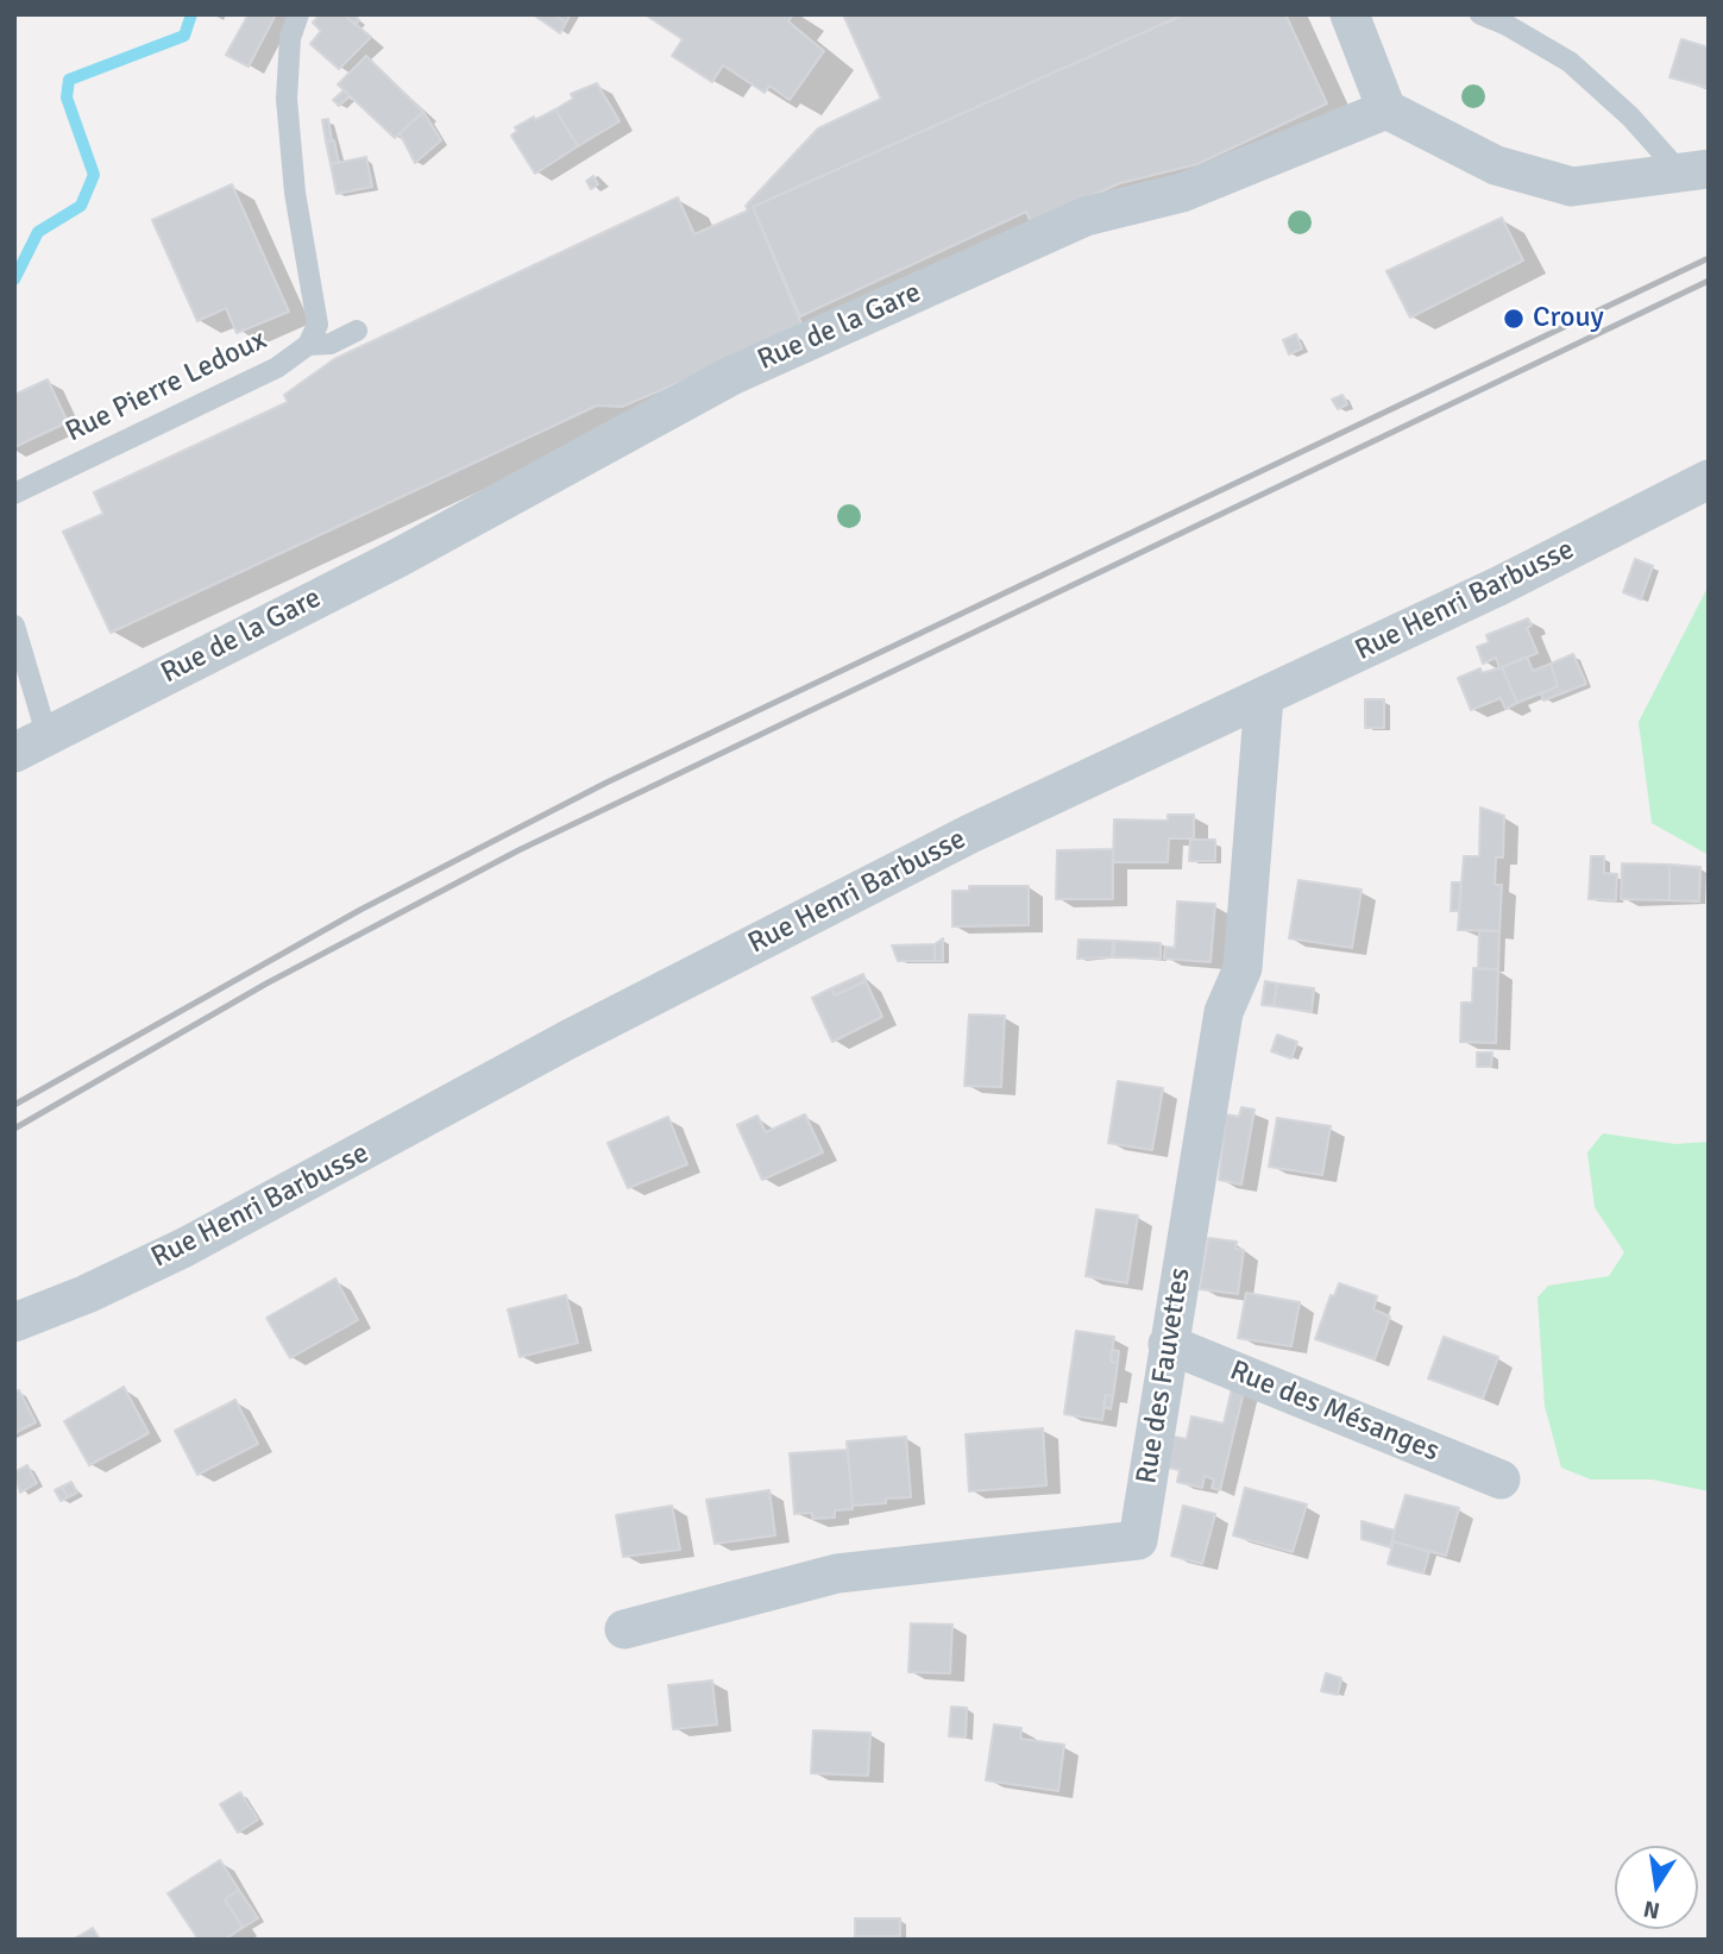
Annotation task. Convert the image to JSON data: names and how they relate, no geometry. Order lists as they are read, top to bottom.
{
  "streets": {
    "street": [
      "Rue de la Gare",
      "Rue Henri Barbusse",
      "Rue des Fauvettes",
      "Rue des Mésanges"
    ],
    "lane": ["Rue Pierre Ledoux"]
  },
  "crossings": [
    ["Rue Henri Barbusse", "Rue des Fauvettes"],
    ["Rue des Fauvettes", "Rue des Mésanges"]
  ],
  "places": ["Crouy"],
  "north": "bottom"
}
